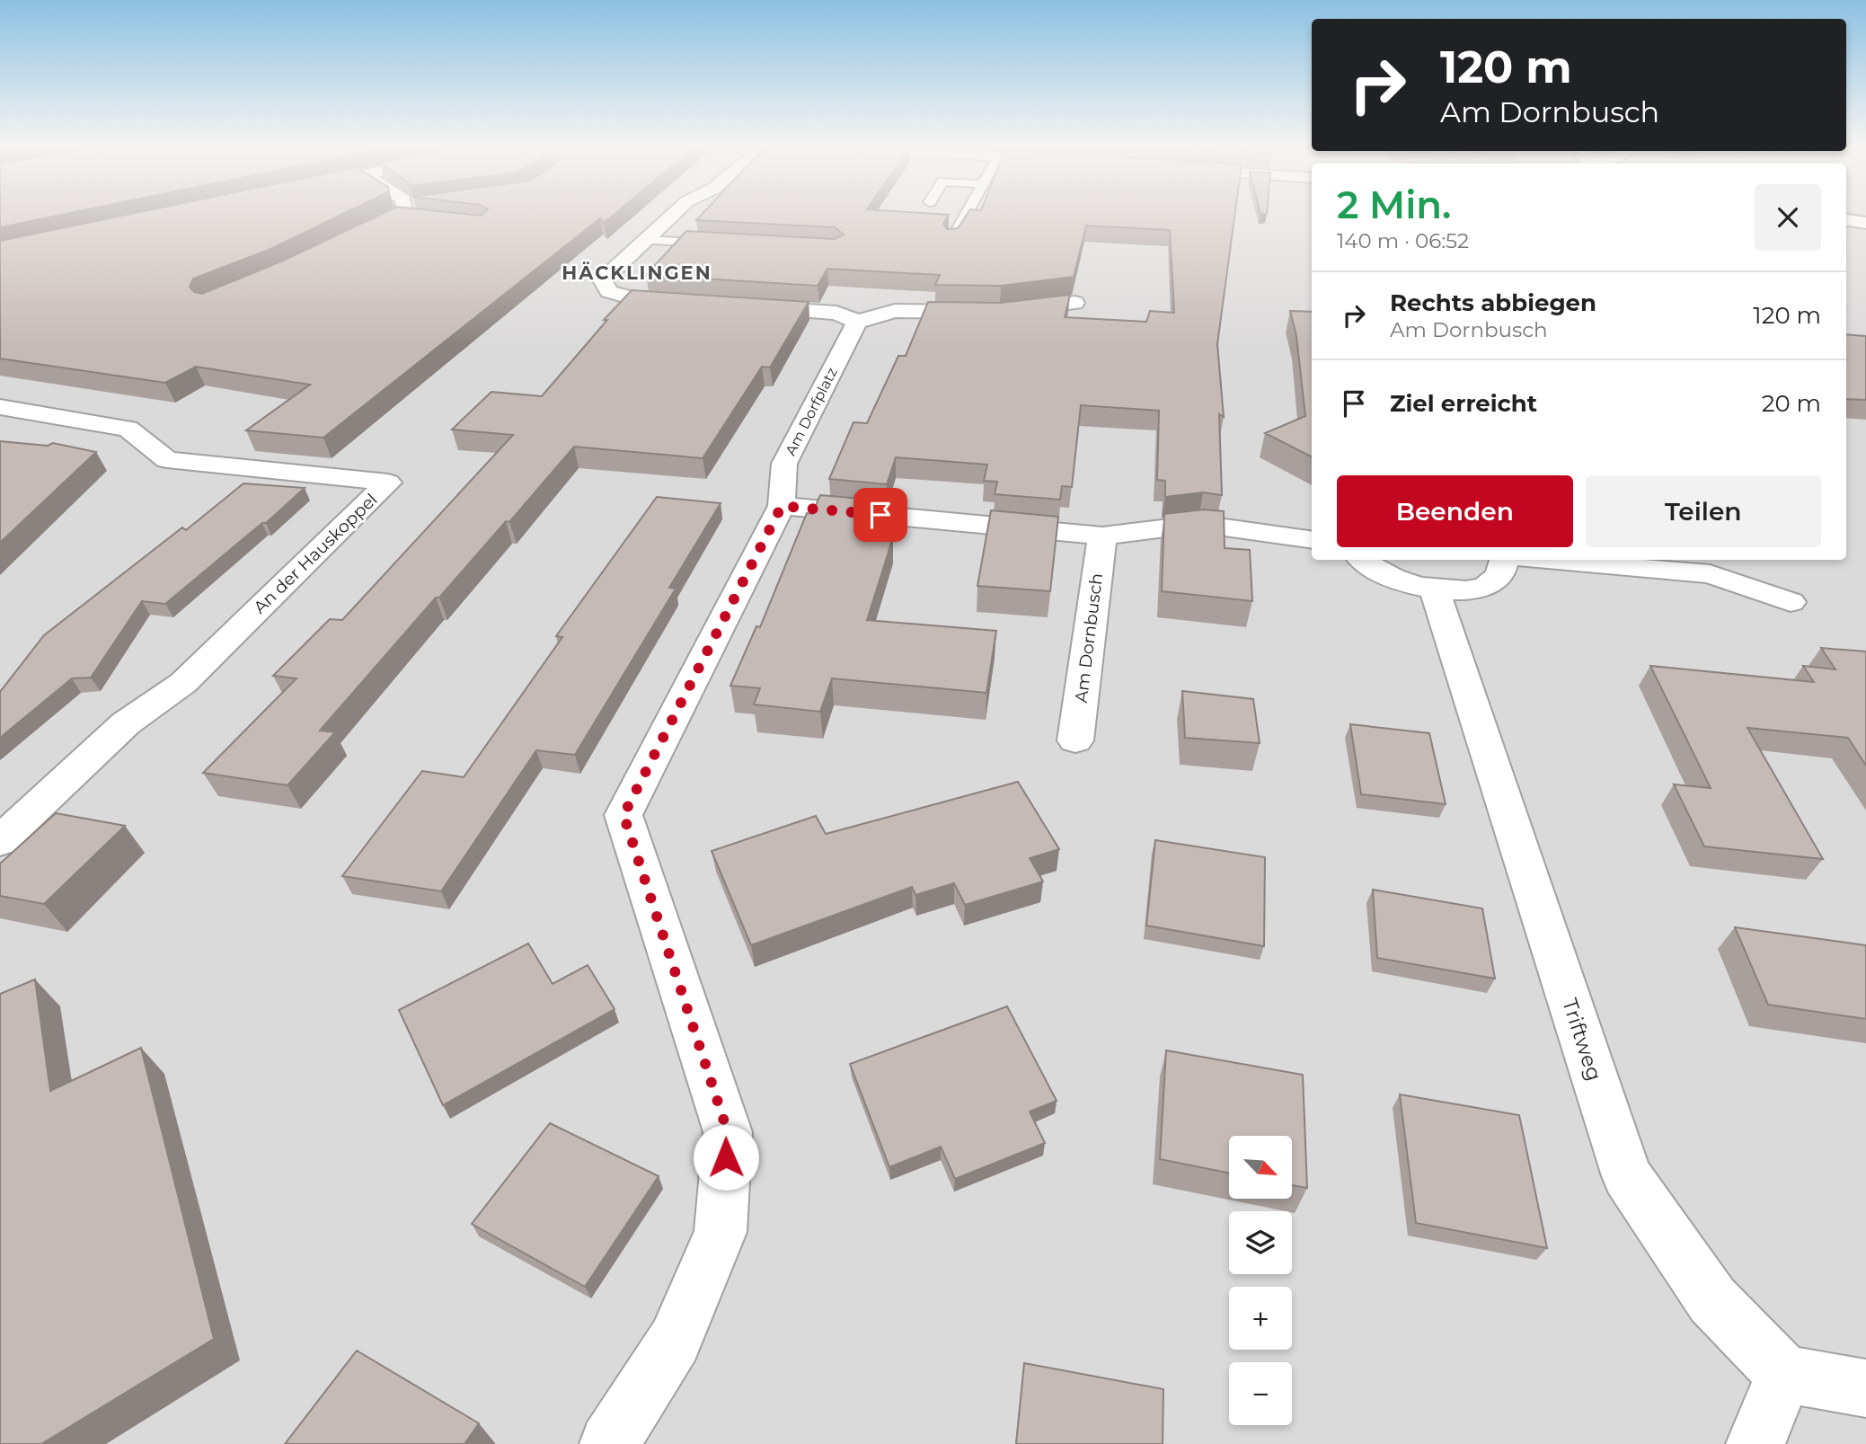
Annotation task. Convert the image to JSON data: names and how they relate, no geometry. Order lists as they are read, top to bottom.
{
  "streets": {
    "street": [
      "Am Dorfplatz",
      "An der Hauskoppel",
      "Am Dornbusch",
      "Triftweg"
    ]
  },
  "districts": ["HÄCKLINGEN"],
  "north": "bottom right",
  "page": {
    "turn": ["120 m", "Am Dornbusch"],
    "heading": ["2 Min.", "140 m · 06:52"],
    "list": [
      {
        "name": "Rechts abbiegen",
        "note": "Am Dornbusch",
        "value": "120 m"
      },
      {
        "name": "Ziel erreicht",
        "value": "20 m"
      }
    ],
    "buttons": ["Beenden", "Teilen"],
    "map_buttons": ["+", "−"]
  }
}
